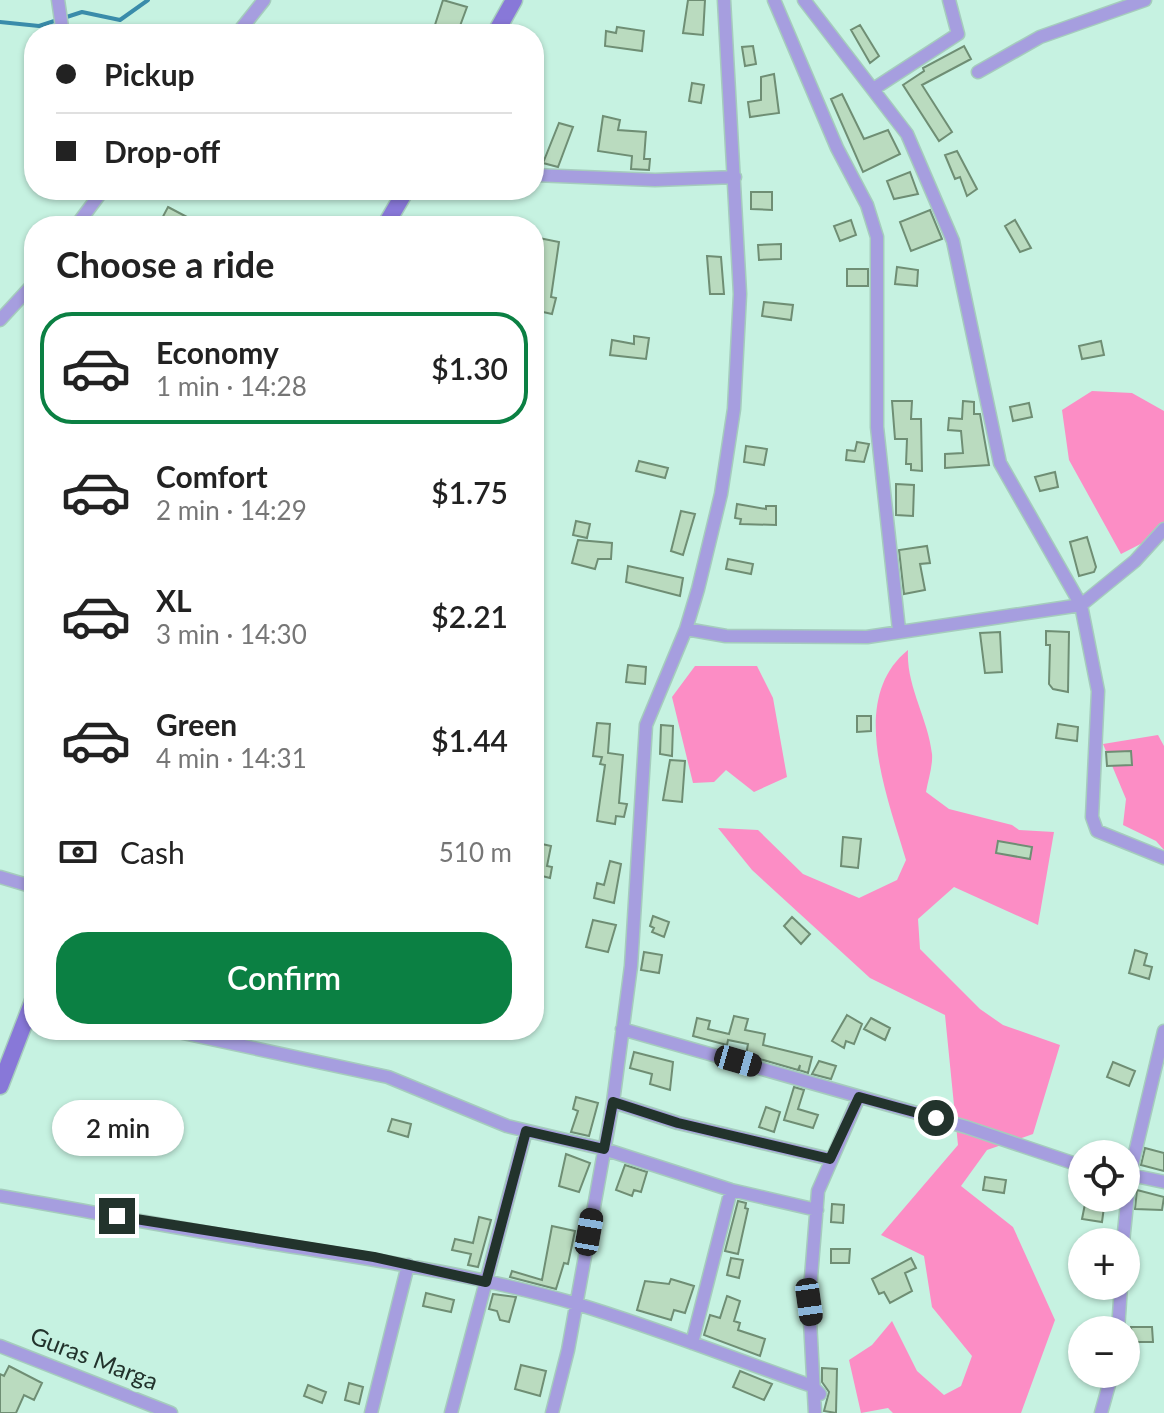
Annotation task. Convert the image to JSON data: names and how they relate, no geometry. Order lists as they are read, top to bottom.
{
  "streets": {
    "street": ["Guras Marga"]
  },
  "page": {
    "banner": ["Pickup", "Drop-off"],
    "heading": "Choose a ride",
    "list": [
      {
        "name": "Economy",
        "note": "1 min · 14:28",
        "value": "$1.30"
      },
      {
        "name": "Comfort",
        "note": "2 min · 14:29",
        "value": "$1.75"
      },
      {
        "name": "XL",
        "note": "3 min · 14:30",
        "value": "$2.21"
      },
      {
        "name": "Green",
        "note": "4 min · 14:31",
        "value": "$1.44"
      }
    ],
    "pay": ["Cash", "510 m"],
    "buttons": "Confirm",
    "bubble": "2 min",
    "map_buttons": ["+", "−"]
  }
}
